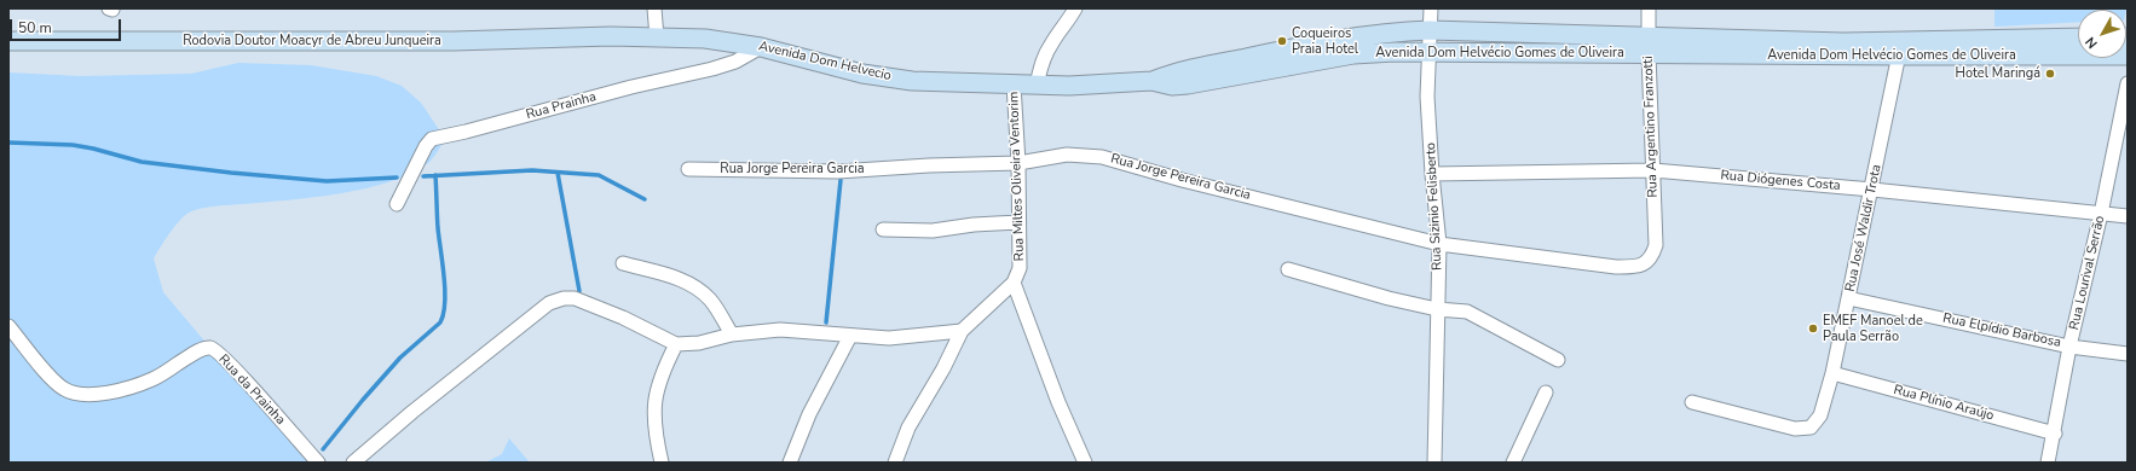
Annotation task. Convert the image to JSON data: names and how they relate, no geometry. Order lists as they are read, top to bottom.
{
  "streets": {
    "street": [
      "Rodovia Doutor Moacyr de Abreu Junqueira",
      "Avenida Dom Helvécio Gomes de Oliveira",
      "Avenida Dom Helvecio",
      "Rua Prainha",
      "Rua Argentino Franzotti",
      "Rua Jorge Pereira Garcia",
      "Rua Miltes Oliveira Ventorim",
      "Rua Diógenes Costa",
      "Rua Sizinio Felisberto",
      "Rua José Waldir Trota",
      "Rua Lourival Serrão",
      "Rua Elpídio Barbosa",
      "Rua da Prainha",
      "Rua Plínio Araújo"
    ]
  },
  "crossings": [
    ["Rodovia Doutor Moacyr de Abreu Junqueira", "Avenida Dom Helvecio"],
    ["Avenida Dom Helvécio Gomes de Oliveira", "Avenida Dom Helvecio"],
    ["Avenida Dom Helvécio Gomes de Oliveira", "Rua Argentino Franzotti"],
    ["Avenida Dom Helvécio Gomes de Oliveira", "Rua Sizinio Felisberto"],
    ["Avenida Dom Helvécio Gomes de Oliveira", "Rua José Waldir Trota"],
    ["Avenida Dom Helvecio", "Rua Prainha"],
    ["Avenida Dom Helvecio", "Rua Miltes Oliveira Ventorim"],
    ["Rua Argentino Franzotti", "Rua Jorge Pereira Garcia"],
    ["Rua Argentino Franzotti", "Rua Diógenes Costa"],
    ["Rua Jorge Pereira Garcia", "Rua Miltes Oliveira Ventorim"],
    ["Rua Jorge Pereira Garcia", "Rua Sizinio Felisberto"],
    ["Rua Diógenes Costa", "Rua Sizinio Felisberto"],
    ["Rua Diógenes Costa", "Rua José Waldir Trota"],
    ["Rua Diógenes Costa", "Rua Lourival Serrão"],
    ["Rua José Waldir Trota", "Rua Elpídio Barbosa"],
    ["Rua José Waldir Trota", "Rua Plínio Araújo"],
    ["Rua Lourival Serrão", "Rua Elpídio Barbosa"],
    ["Rua Lourival Serrão", "Rua Plínio Araújo"]
  ],
  "places": ["Coqueiros Praia Hotel", "Hotel Maringá", "EMEF Manoel de Paula Serrão"],
  "scale_bar": "50 m",
  "north": "bottom left"
}
